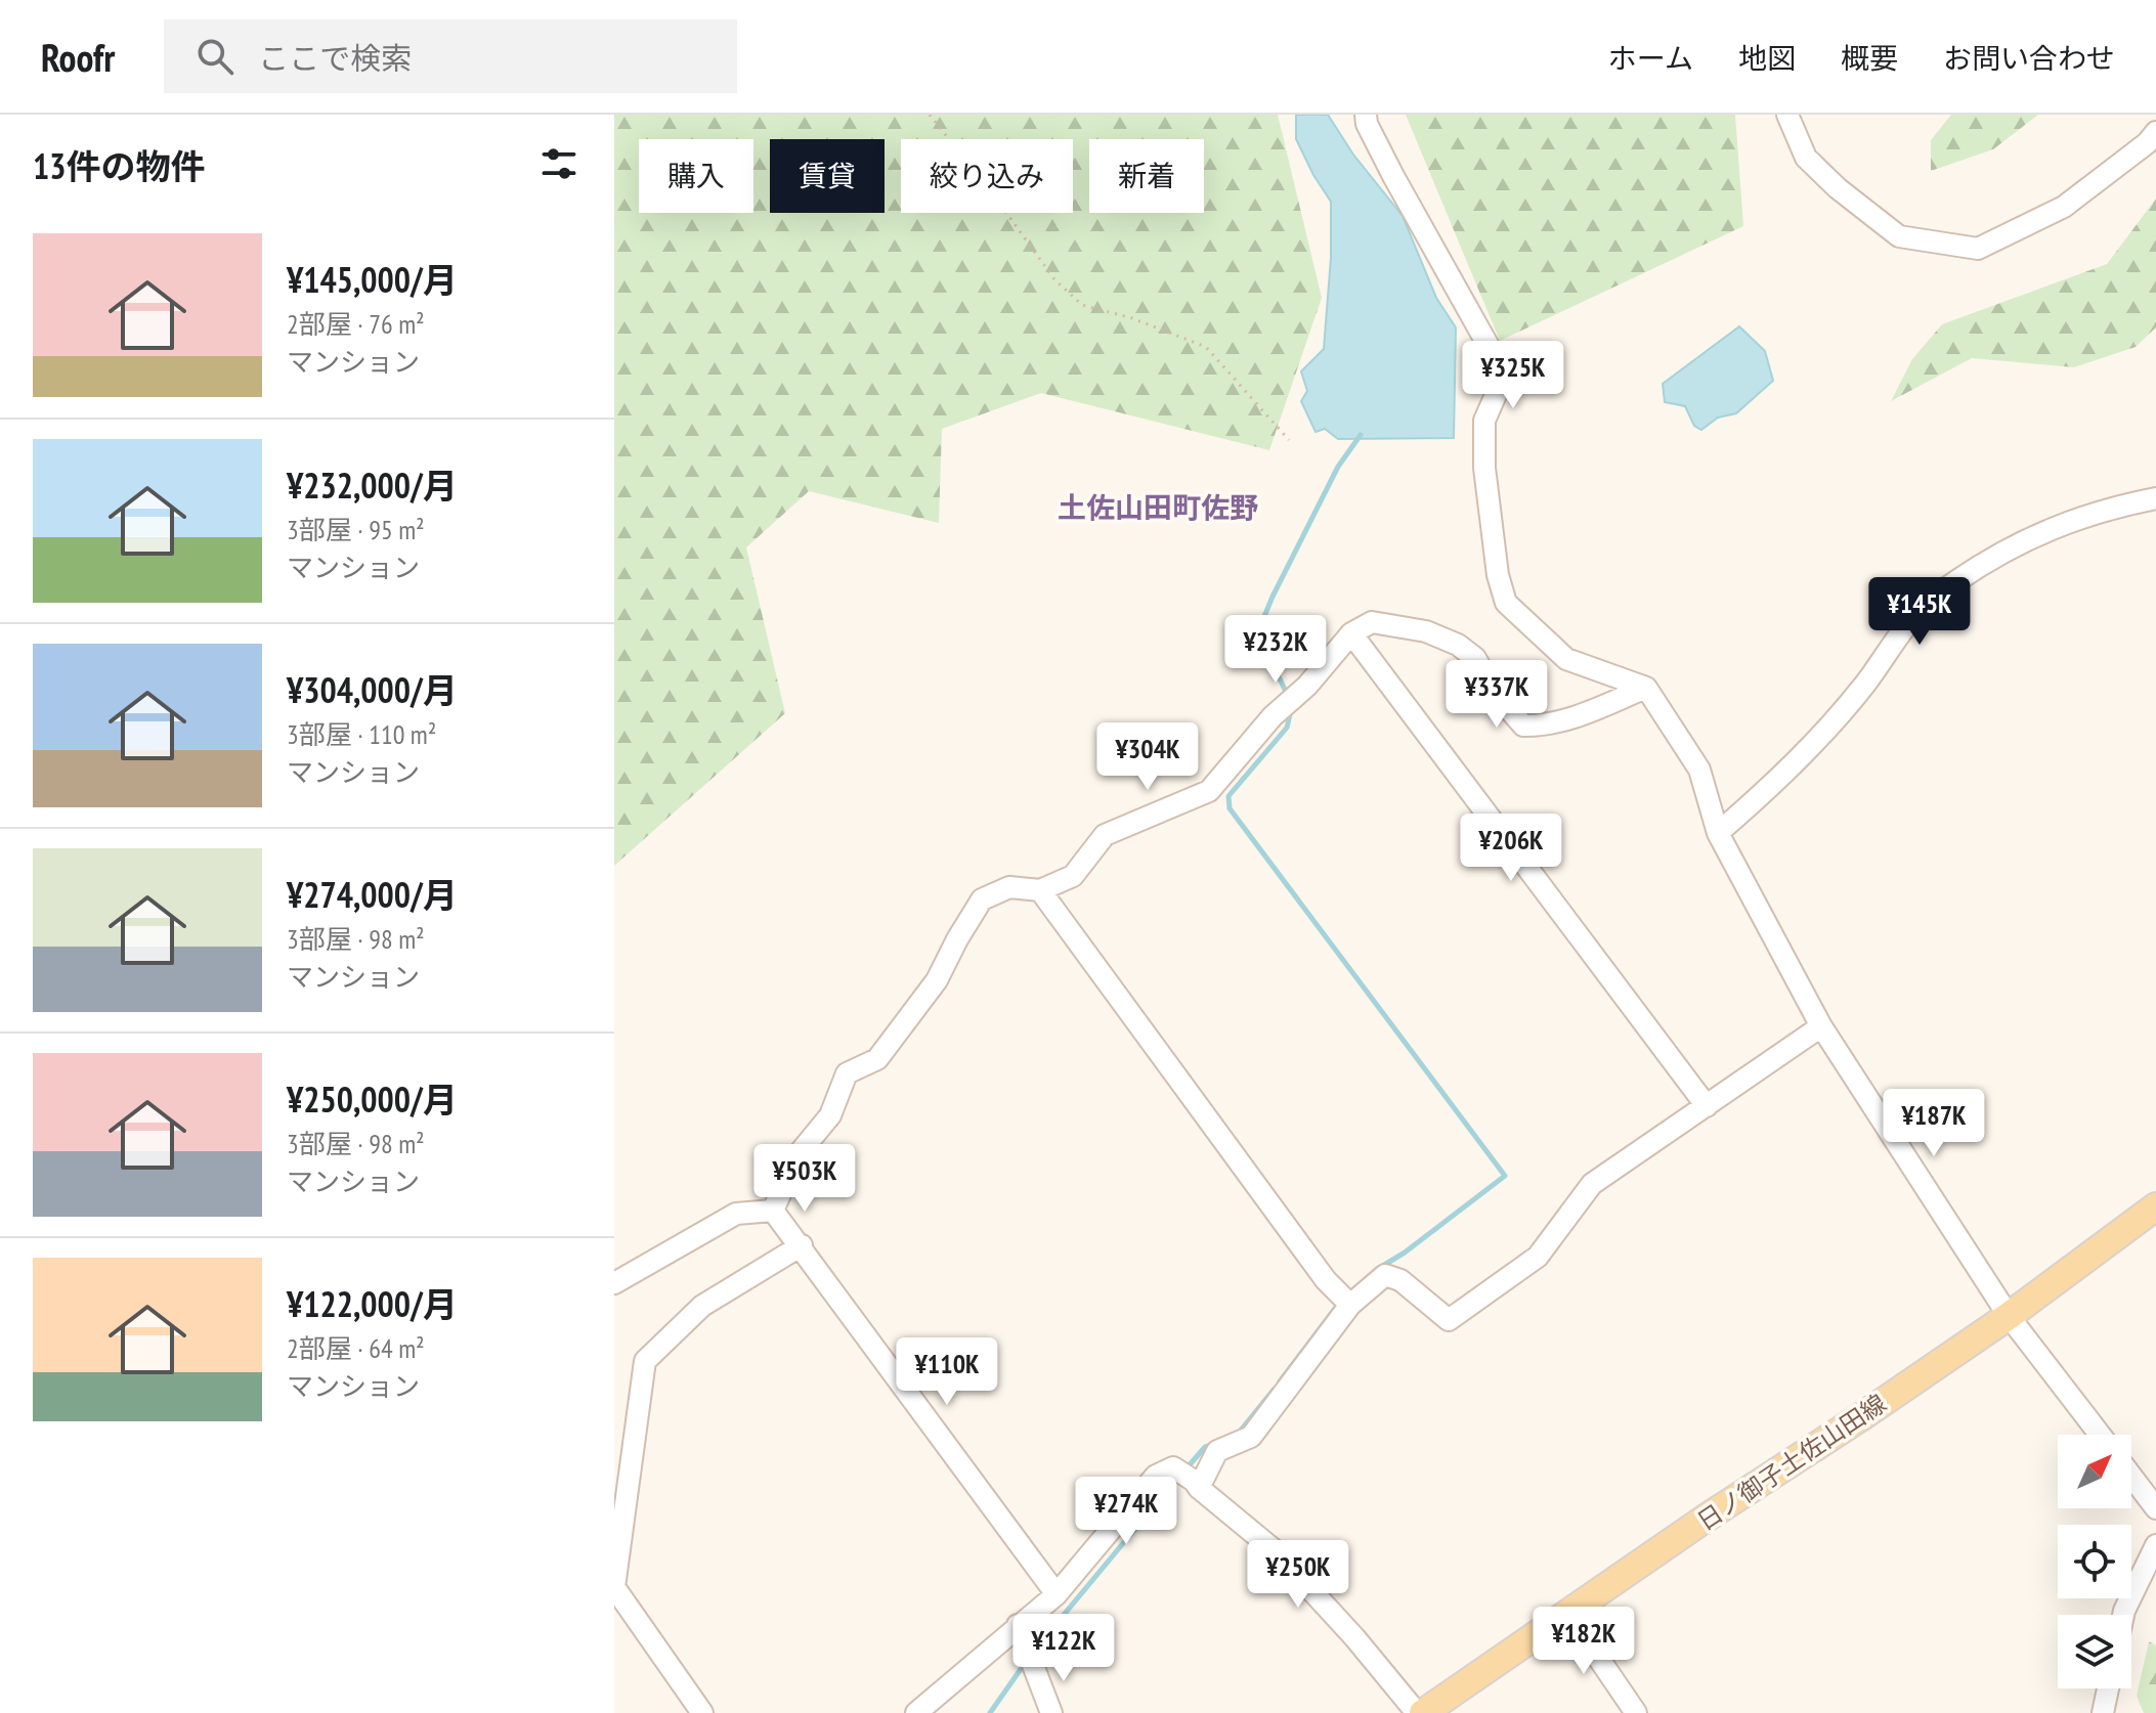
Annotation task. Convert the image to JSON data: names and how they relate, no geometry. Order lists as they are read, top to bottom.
{
  "streets": {
    "main road": ["日ノ御子土佐山田線"]
  },
  "districts": ["土佐山田町佐野"],
  "north": "top right",
  "page": {
    "header": "Roofr",
    "search": "ここで検索",
    "nav": [
      "ホーム",
      "地図",
      "概要",
      "お問い合わせ"
    ],
    "heading": "13件の物件",
    "chip": [
      "購入",
      "賃貸",
      "絞り込み",
      "新着"
    ],
    "list": [
      {
        "name": "¥145,000/月",
        "note": "2部屋 · 76 m² · マンション"
      },
      {
        "name": "¥232,000/月",
        "note": "3部屋 · 95 m² · マンション"
      },
      {
        "name": "¥304,000/月",
        "note": "3部屋 · 110 m² · マンション"
      },
      {
        "name": "¥274,000/月",
        "note": "3部屋 · 98 m² · マンション"
      },
      {
        "name": "¥250,000/月",
        "note": "3部屋 · 98 m² · マンション"
      },
      {
        "name": "¥122,000/月",
        "note": "2部屋 · 64 m² · マンション"
      }
    ],
    "price": [
      "¥325K",
      "¥145K",
      "¥232K",
      "¥337K",
      "¥304K",
      "¥206K",
      "¥187K",
      "¥503K",
      "¥110K",
      "¥274K",
      "¥250K",
      "¥182K",
      "¥122K"
    ]
  }
}
